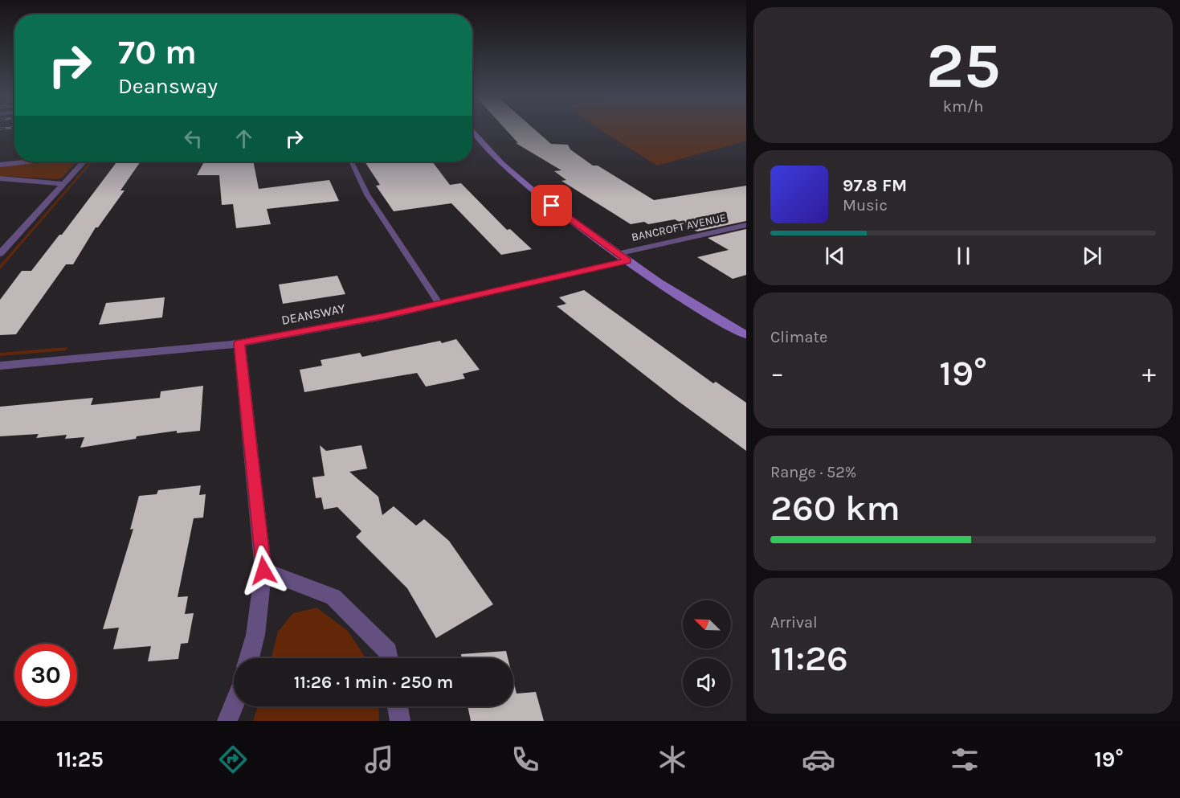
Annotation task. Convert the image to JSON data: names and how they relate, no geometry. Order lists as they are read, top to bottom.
{
  "streets": {
    "street": ["BANCROFT AVENUE", "DEANSWAY"]
  },
  "north": "top left",
  "page": {
    "tile": [
      ["25", "km/h"],
      "Climate",
      ["Range · 52%", "260 km"],
      ["Arrival", "11:26"]
    ],
    "turn": ["70 m", "Deansway"],
    "song": ["97.8 FM", "Music"],
    "heat": ["−", "19°", "+"],
    "limit": "30",
    "trip": "11:26 · 1 min · 250 m",
    "tabs": ["11:25", "19°"]
  }
}
